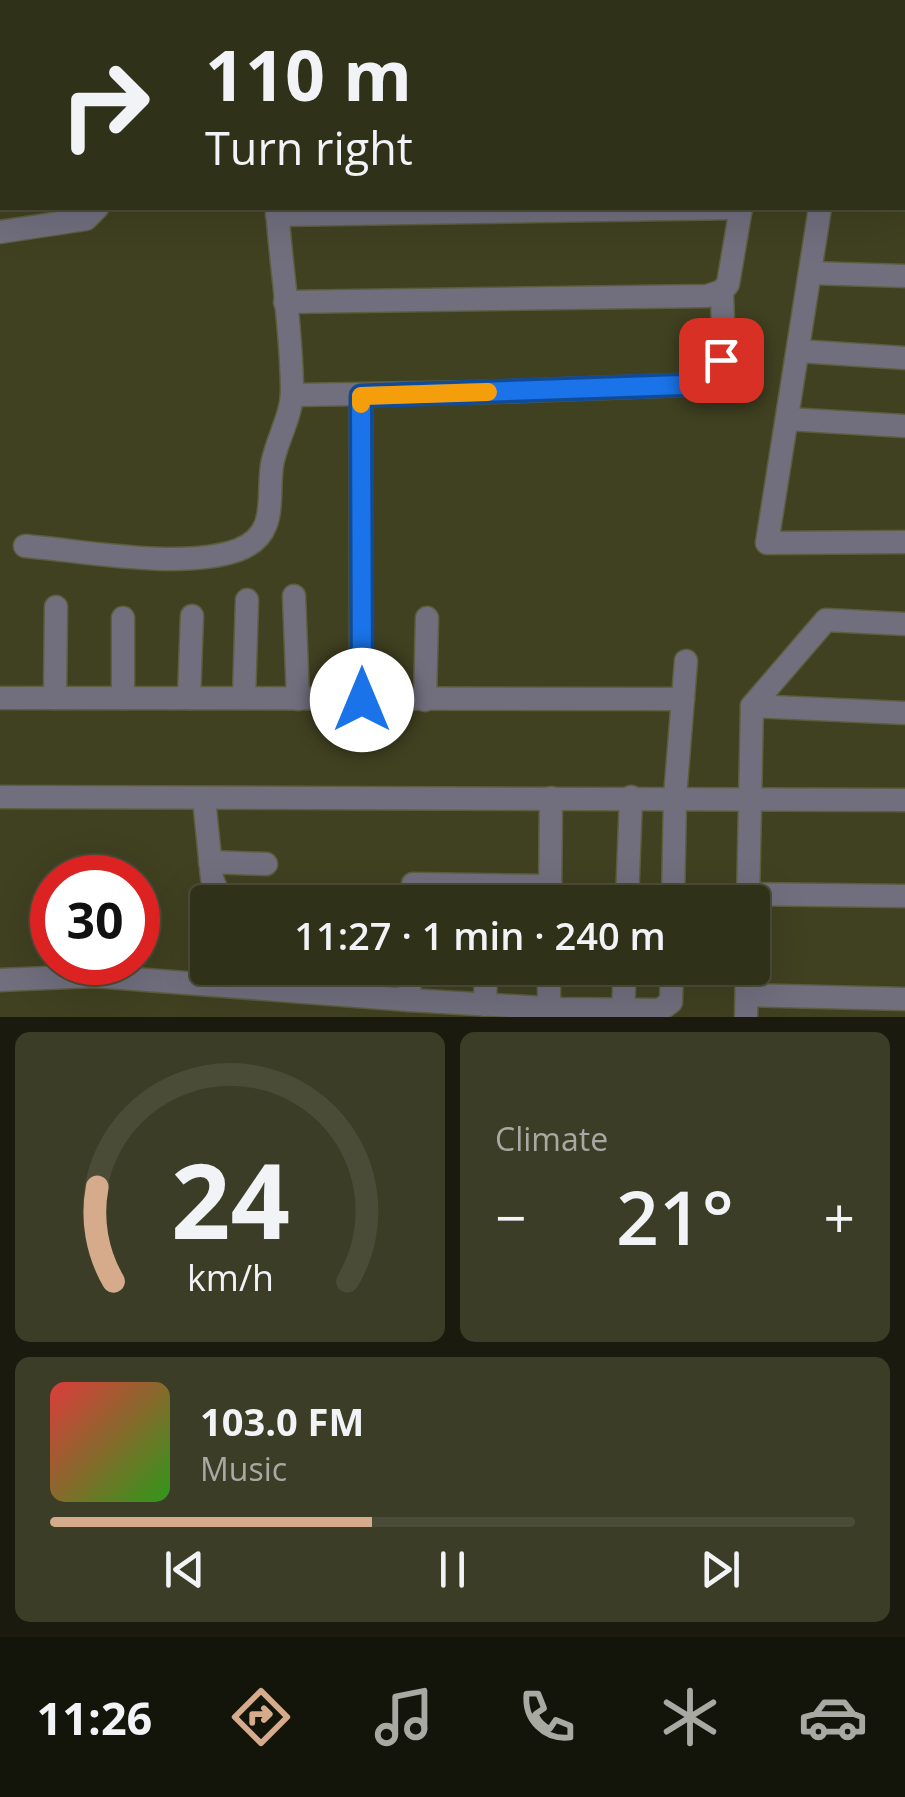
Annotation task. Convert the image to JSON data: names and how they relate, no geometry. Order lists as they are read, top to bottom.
{
  "page": {
    "turn": ["110 m", "Turn right"],
    "limit": "30",
    "trip": "11:27 · 1 min · 240 m",
    "tile": "Climate",
    "heat": ["−", "21°", "+"],
    "song": ["103.0 FM", "Music"],
    "tabs": "11:26",
    "gauge": ["24", "km/h"]
  }
}
